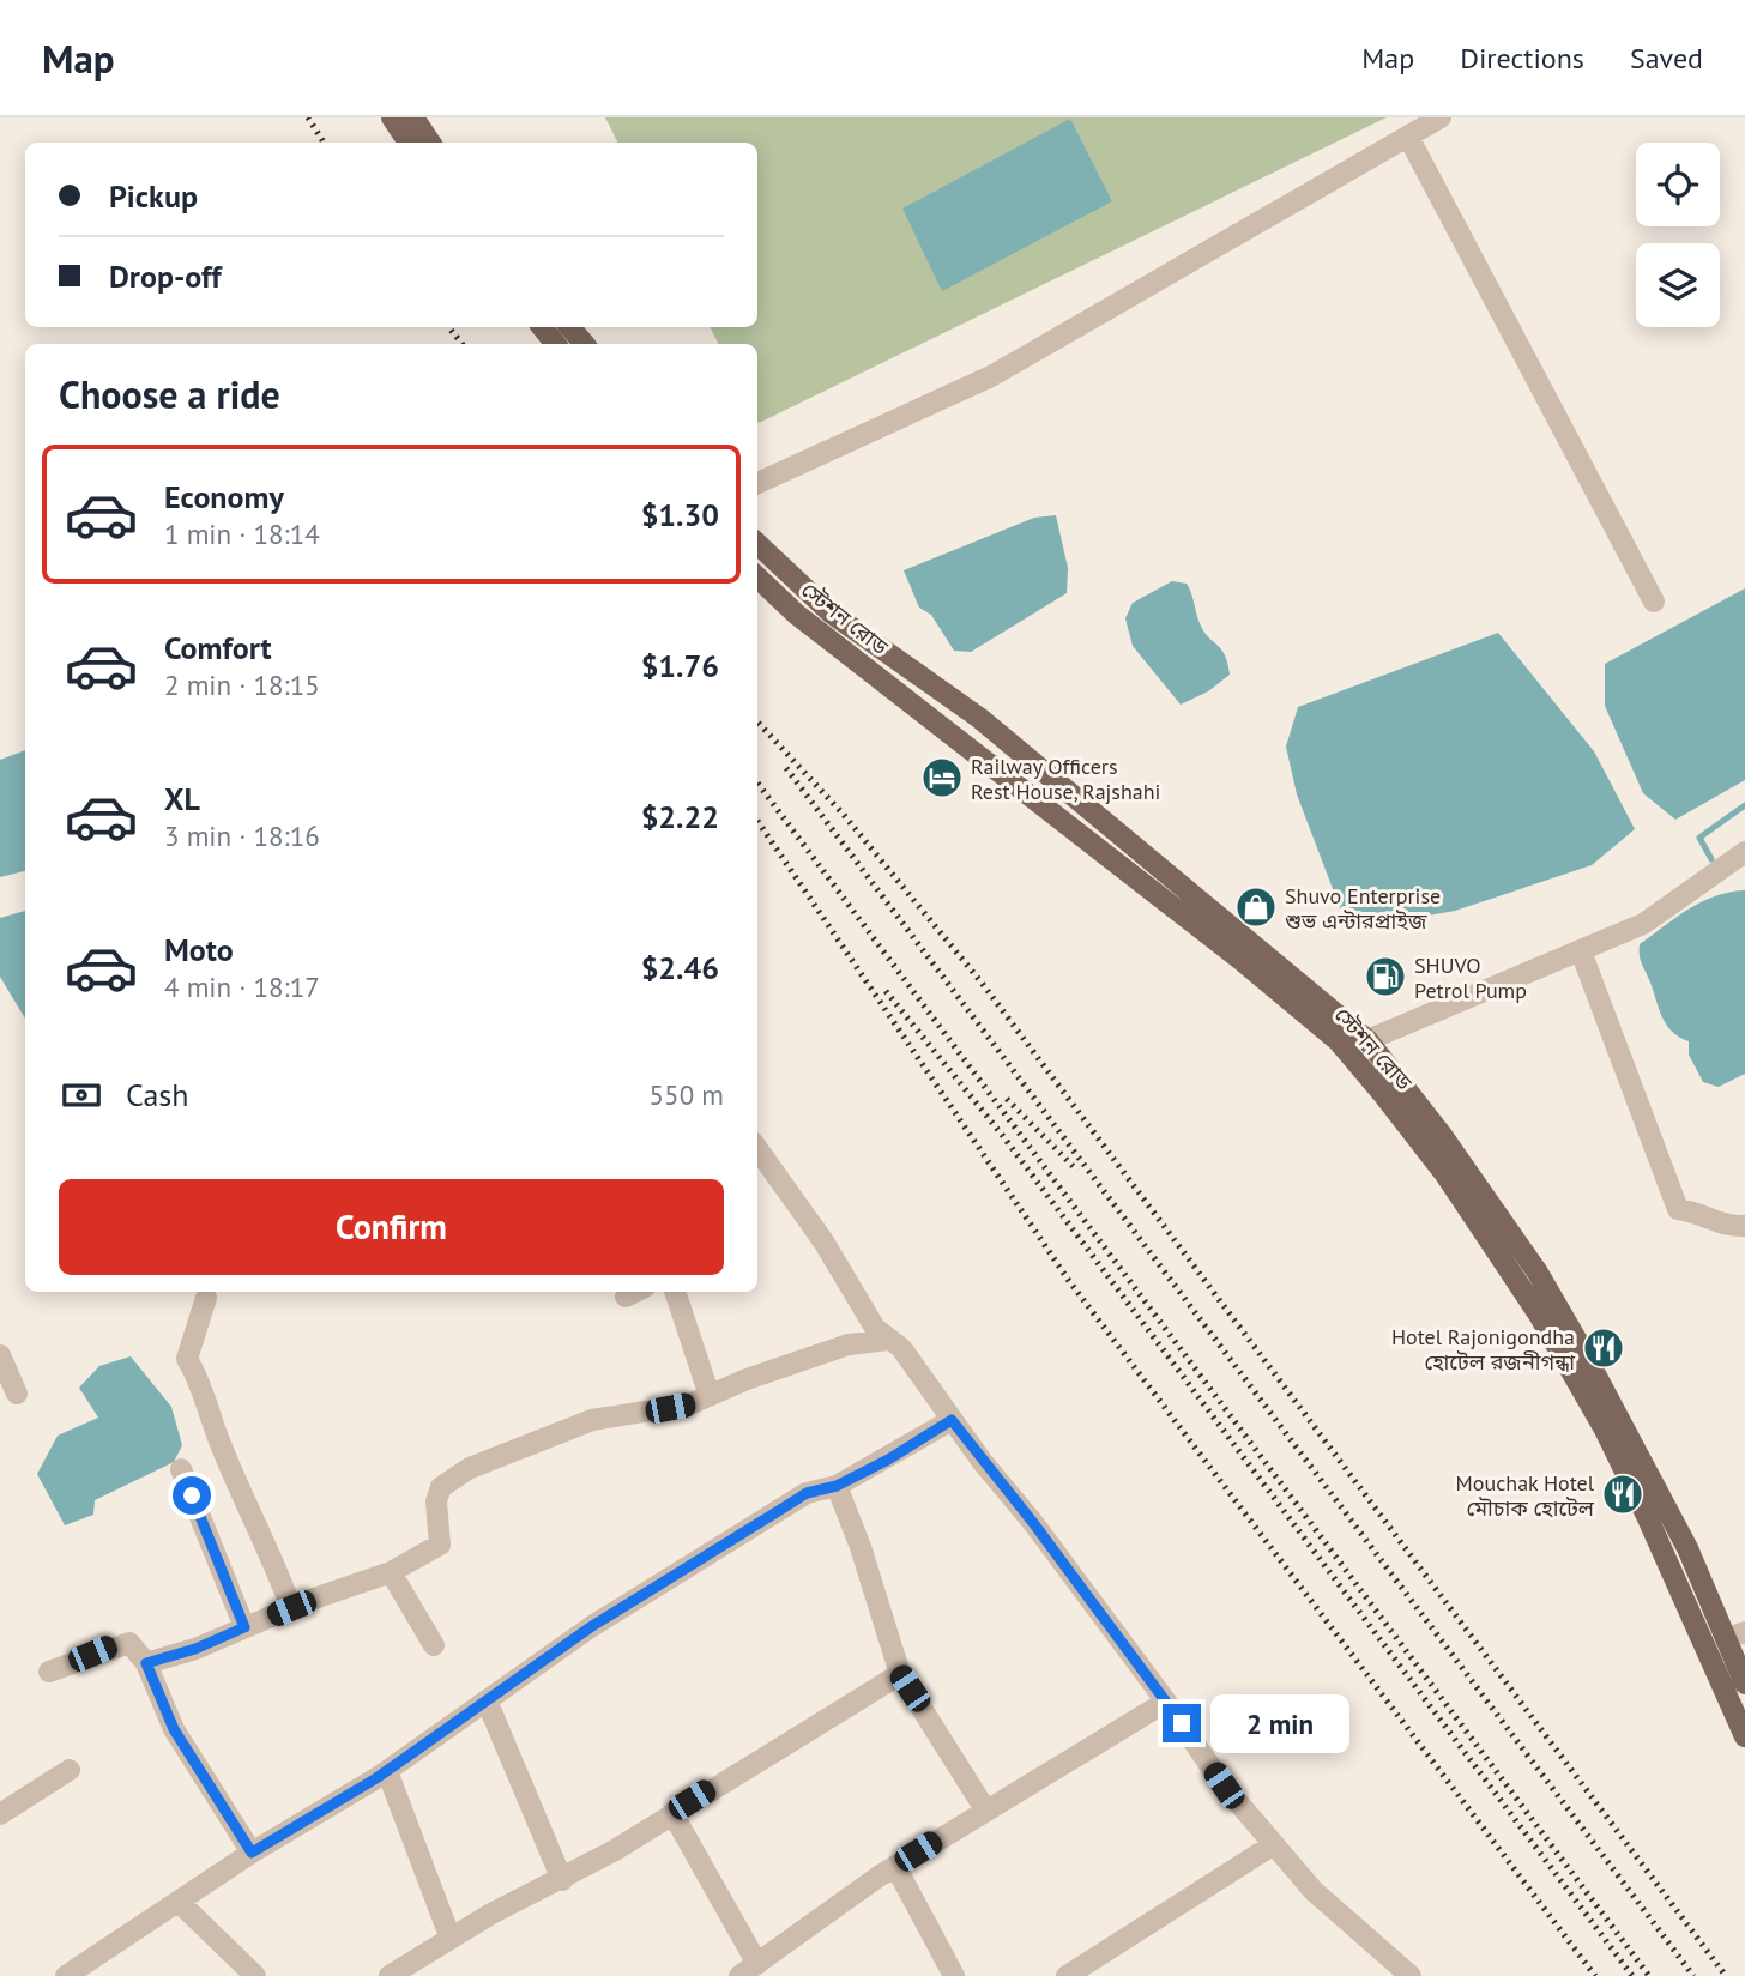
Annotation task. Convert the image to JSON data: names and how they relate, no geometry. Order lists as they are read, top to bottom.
{
  "streets": {
    "main road": ["স্টেশন রোড"]
  },
  "places": {
    "hotel": ["Railway Officers Rest House, Rajshahi"],
    "shop": ["Shuvo Enterprise শুভ এন্টারপ্রাইজ"],
    "fuel station": ["SHUVO Petrol Pump"],
    "restaurant": ["Hotel Rajonigondha হোটেল রজনীগন্ধা", "Mouchak Hotel মৌচাক হোটেল"]
  },
  "page": {
    "header": "Map",
    "nav": ["Map", "Directions", "Saved"],
    "banner": ["Pickup", "Drop-off"],
    "heading": "Choose a ride",
    "list": [
      {
        "name": "Economy",
        "note": "1 min · 18:14",
        "value": "$1.30"
      },
      {
        "name": "Comfort",
        "note": "2 min · 18:15",
        "value": "$1.76"
      },
      {
        "name": "XL",
        "note": "3 min · 18:16",
        "value": "$2.22"
      },
      {
        "name": "Moto",
        "note": "4 min · 18:17",
        "value": "$2.46"
      }
    ],
    "pay": ["Cash", "550 m"],
    "buttons": "Confirm",
    "bubble": "2 min"
  }
}
